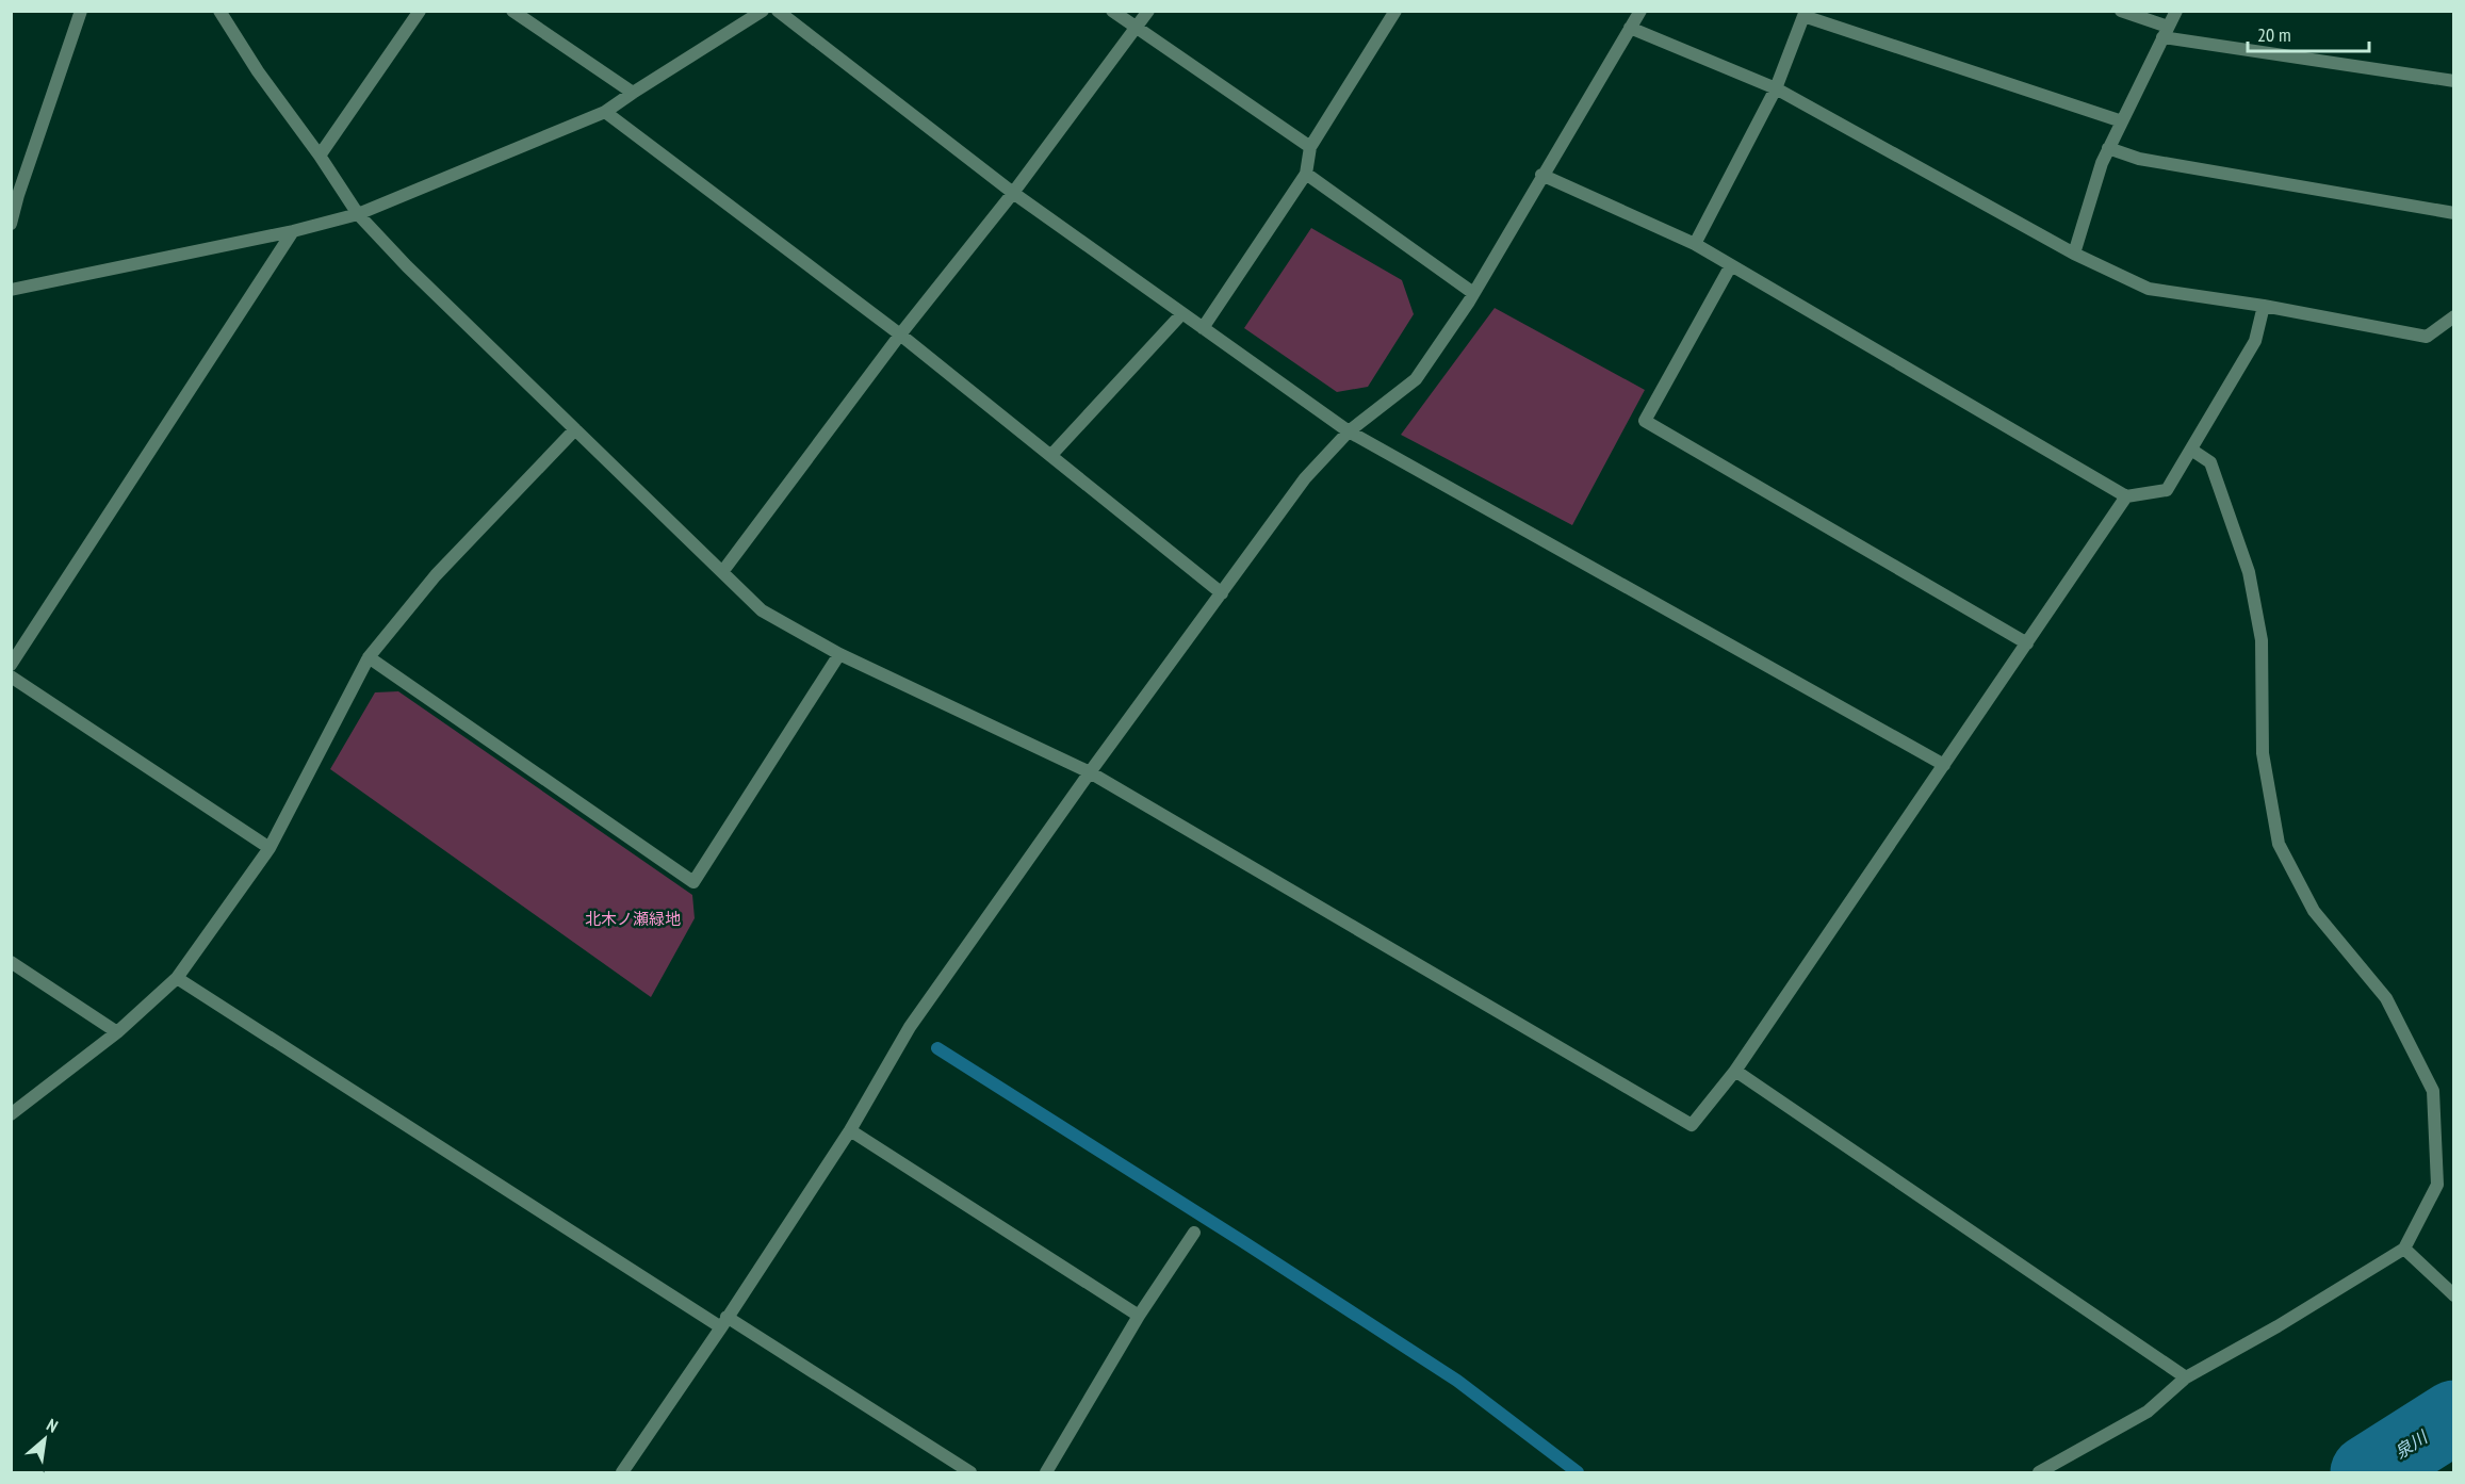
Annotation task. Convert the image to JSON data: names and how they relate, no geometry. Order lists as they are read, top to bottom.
{
  "water": ["泉川"],
  "parks": ["北木ノ瀬緑地"],
  "scale_bar": "20 m",
  "north": "top right"
}
